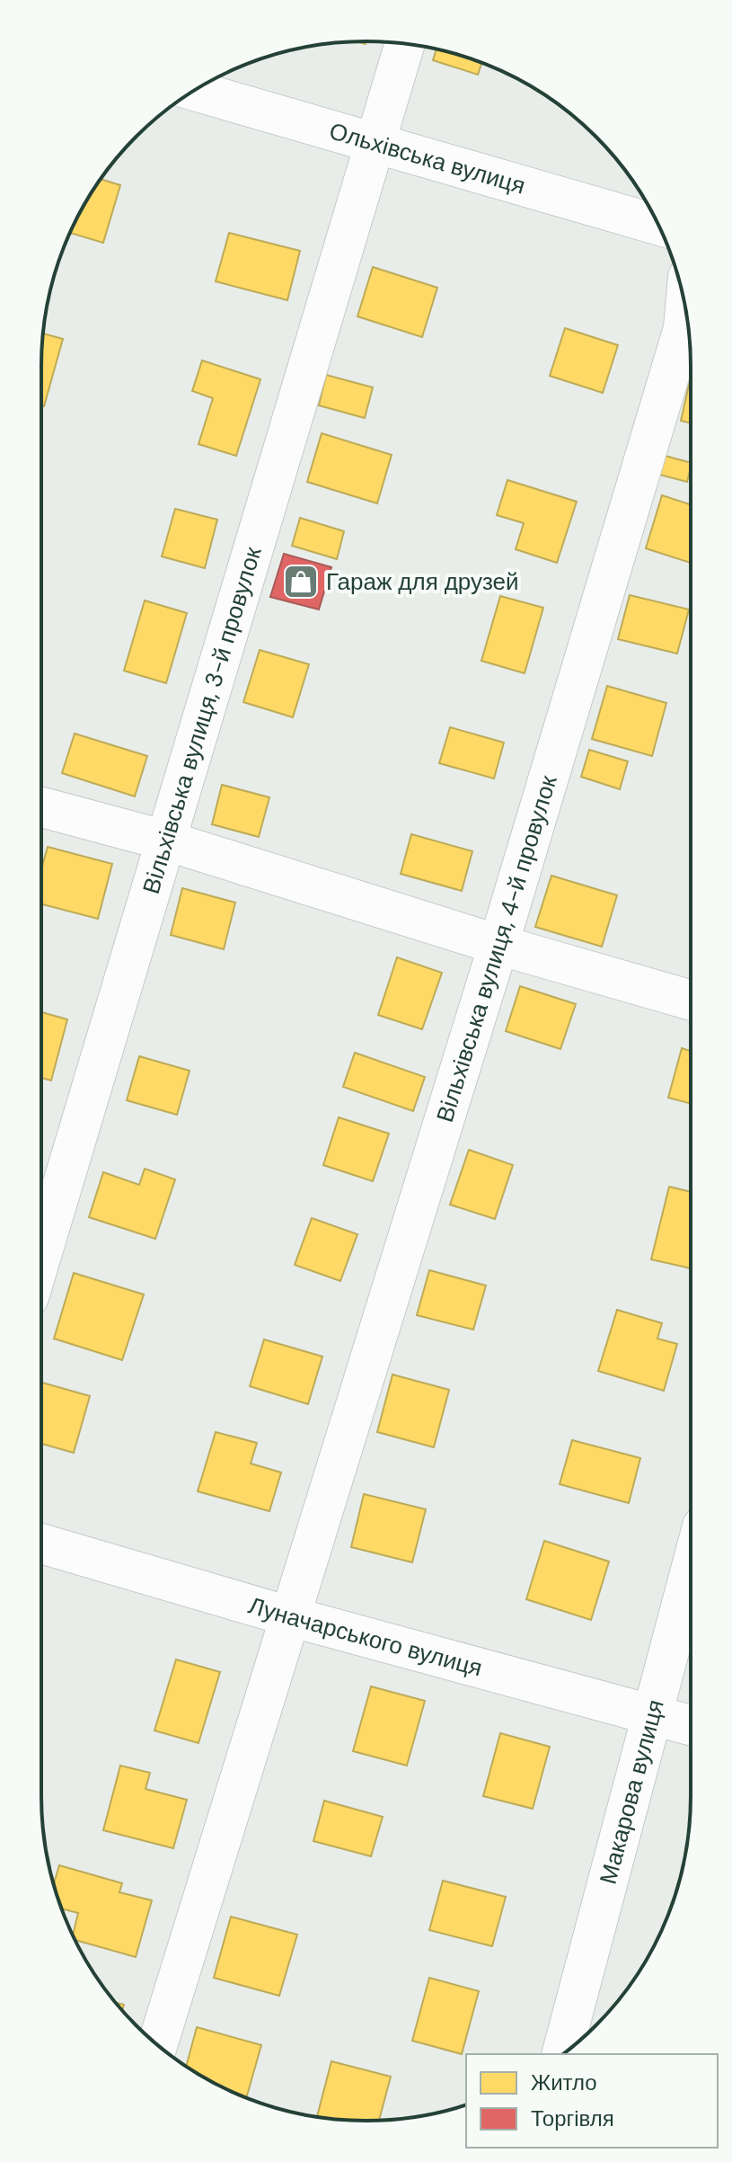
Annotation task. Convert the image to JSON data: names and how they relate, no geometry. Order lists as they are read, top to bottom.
{
  "streets": {
    "street": [
      "Ольхівська вулиця",
      "Вільхівська вулиця, 3-й провулок",
      "Вільхівська вулиця, 4-й провулок",
      "Луначарського вулиця",
      "Макарова вулиця"
    ]
  },
  "crossings": [
    ["Ольхівська вулиця", "Вільхівська вулиця, 3-й провулок"],
    ["Вільхівська вулиця, 4-й провулок", "Луначарського вулиця"],
    ["Луначарського вулиця", "Макарова вулиця"]
  ],
  "places": {
    "shop": ["Гараж для друзей"]
  },
  "legend": ["Житло", "Торгівля"]
}
